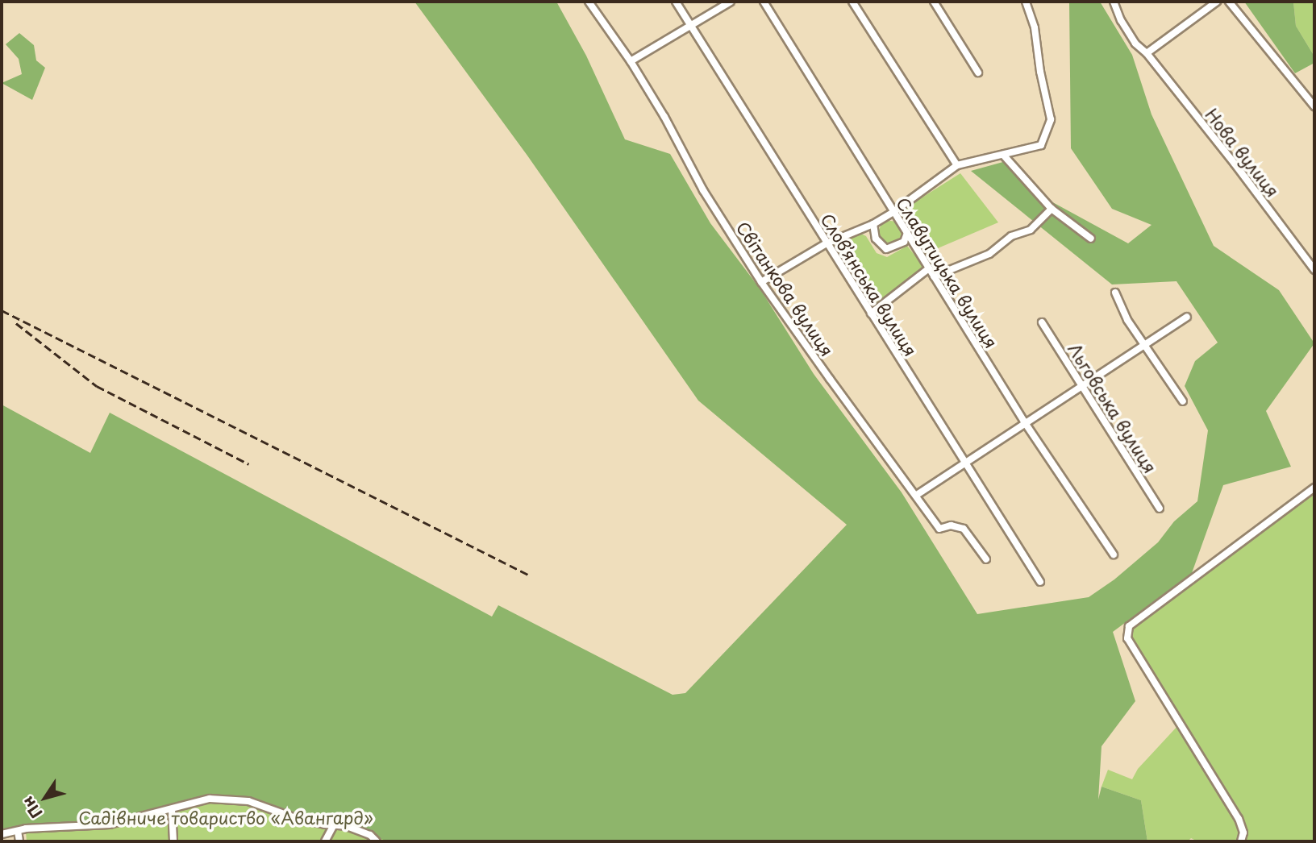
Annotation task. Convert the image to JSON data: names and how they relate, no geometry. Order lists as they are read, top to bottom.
{
  "streets": {
    "street": [
      "Нова вулиця",
      "Славутицька вулиця",
      "Словʼянська вулиця",
      "Світанкова вулиця",
      "Льговська вулиця"
    ]
  },
  "parks": ["Садівниче товариство «Авангард»"],
  "north": "bottom left"
}
